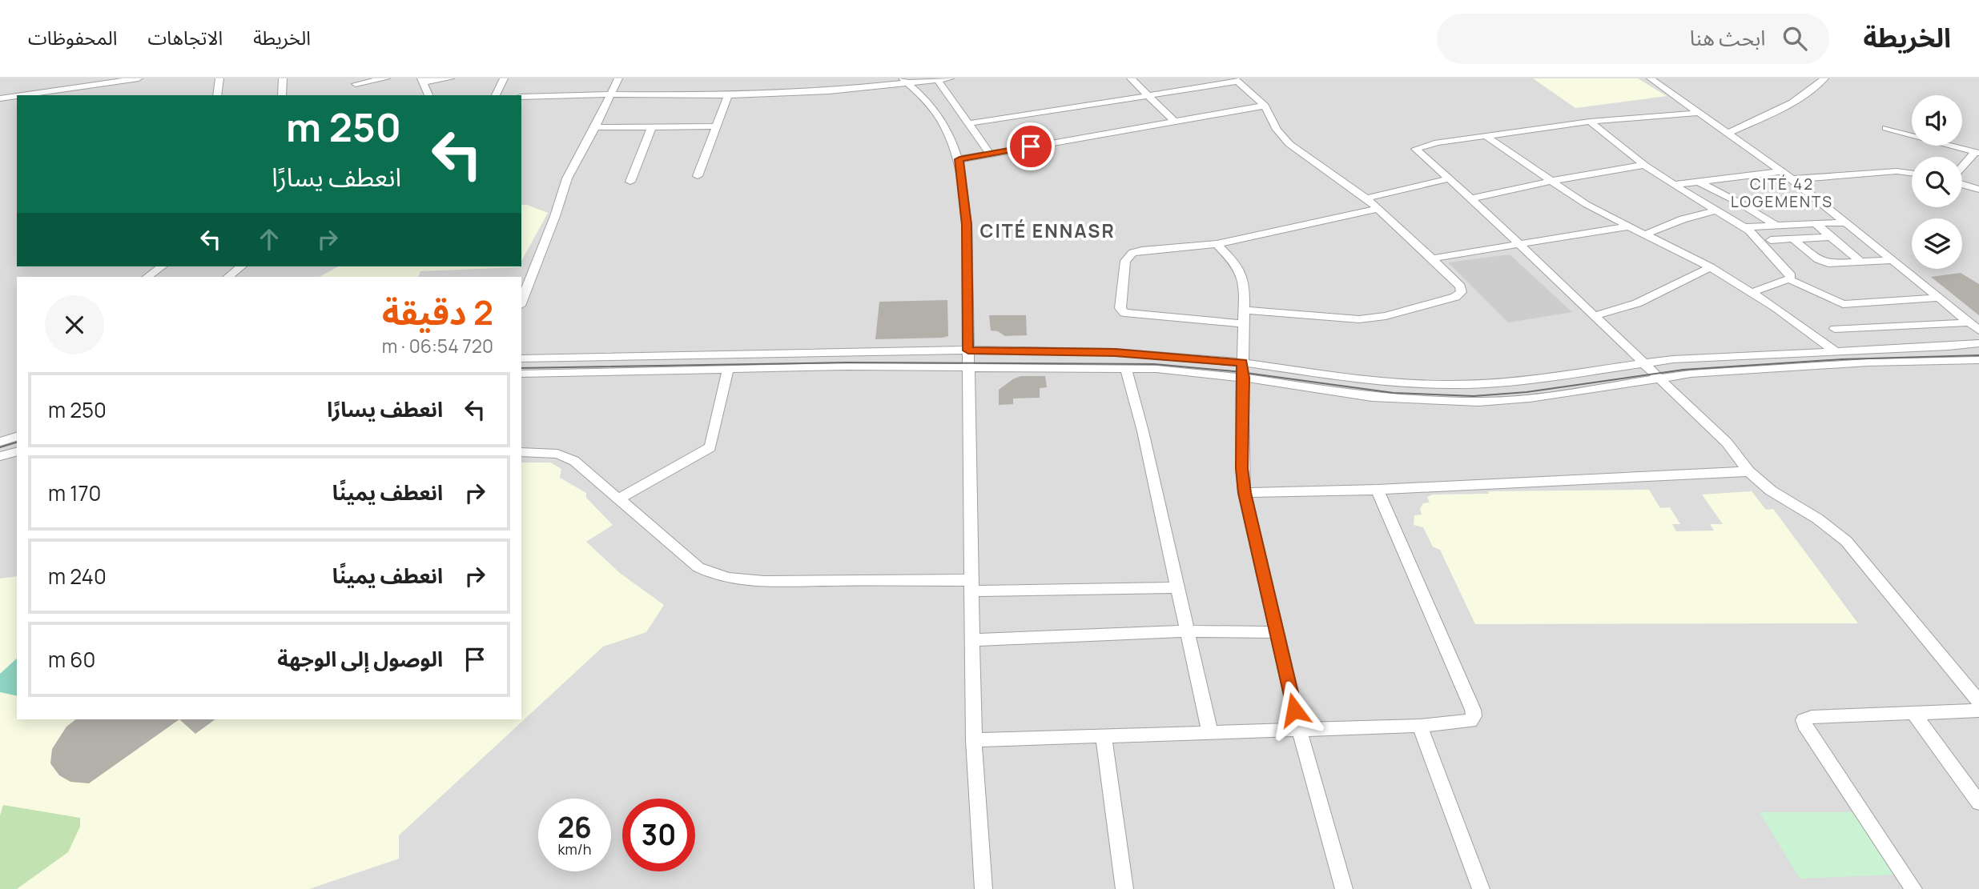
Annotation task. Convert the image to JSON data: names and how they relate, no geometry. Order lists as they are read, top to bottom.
{
  "districts": ["CITÉ 42 LOGEMENTS", "CITÉ ENNASR"],
  "page": {
    "header": "الخريطة",
    "search": "ابحث هنا",
    "nav": ["الخريطة", "الاتجاهات", "المحفوظات"],
    "turn": ["250 m", "انعطف يسارًا"],
    "heading": ["2 دقيقة", "720 m · 06:54"],
    "list": [
      {
        "name": "انعطف يسارًا",
        "value": "250 m"
      },
      {
        "name": "انعطف يمينًا",
        "value": "170 m"
      },
      {
        "name": "انعطف يمينًا",
        "value": "240 m"
      },
      {
        "name": "الوصول إلى الوجهة",
        "value": "60 m"
      }
    ],
    "speed": "26 km/h",
    "limit": "30"
  }
}
